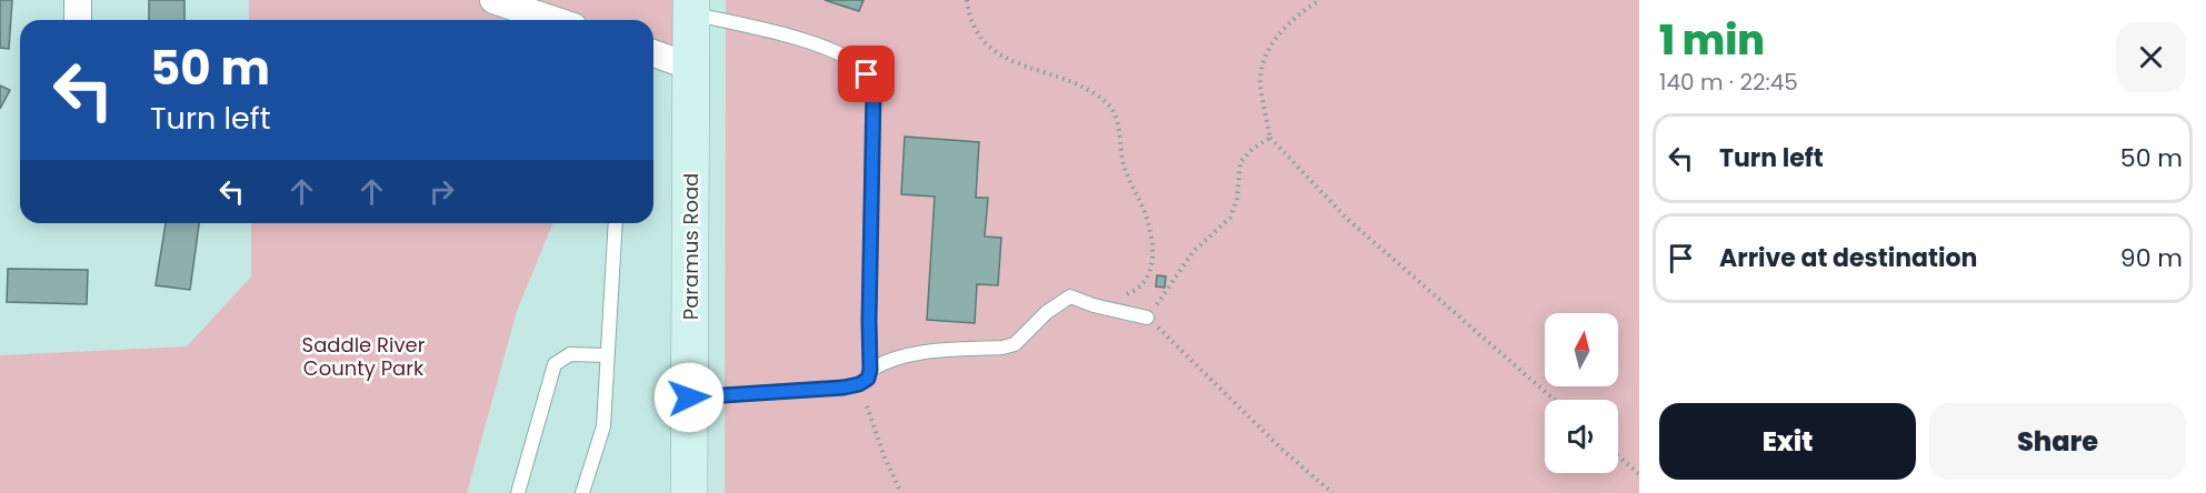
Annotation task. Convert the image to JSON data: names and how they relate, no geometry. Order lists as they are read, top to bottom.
{
  "streets": {
    "main road": ["Paramus Road"]
  },
  "parks": ["Saddle River County Park"],
  "north": "top",
  "page": {
    "heading": ["1 min", "140 m · 22:45"],
    "turn": ["50 m", "Turn left"],
    "list": [
      {
        "name": "Turn left",
        "value": "50 m"
      },
      {
        "name": "Arrive at destination",
        "value": "90 m"
      }
    ],
    "buttons": ["Exit", "Share"]
  }
}
